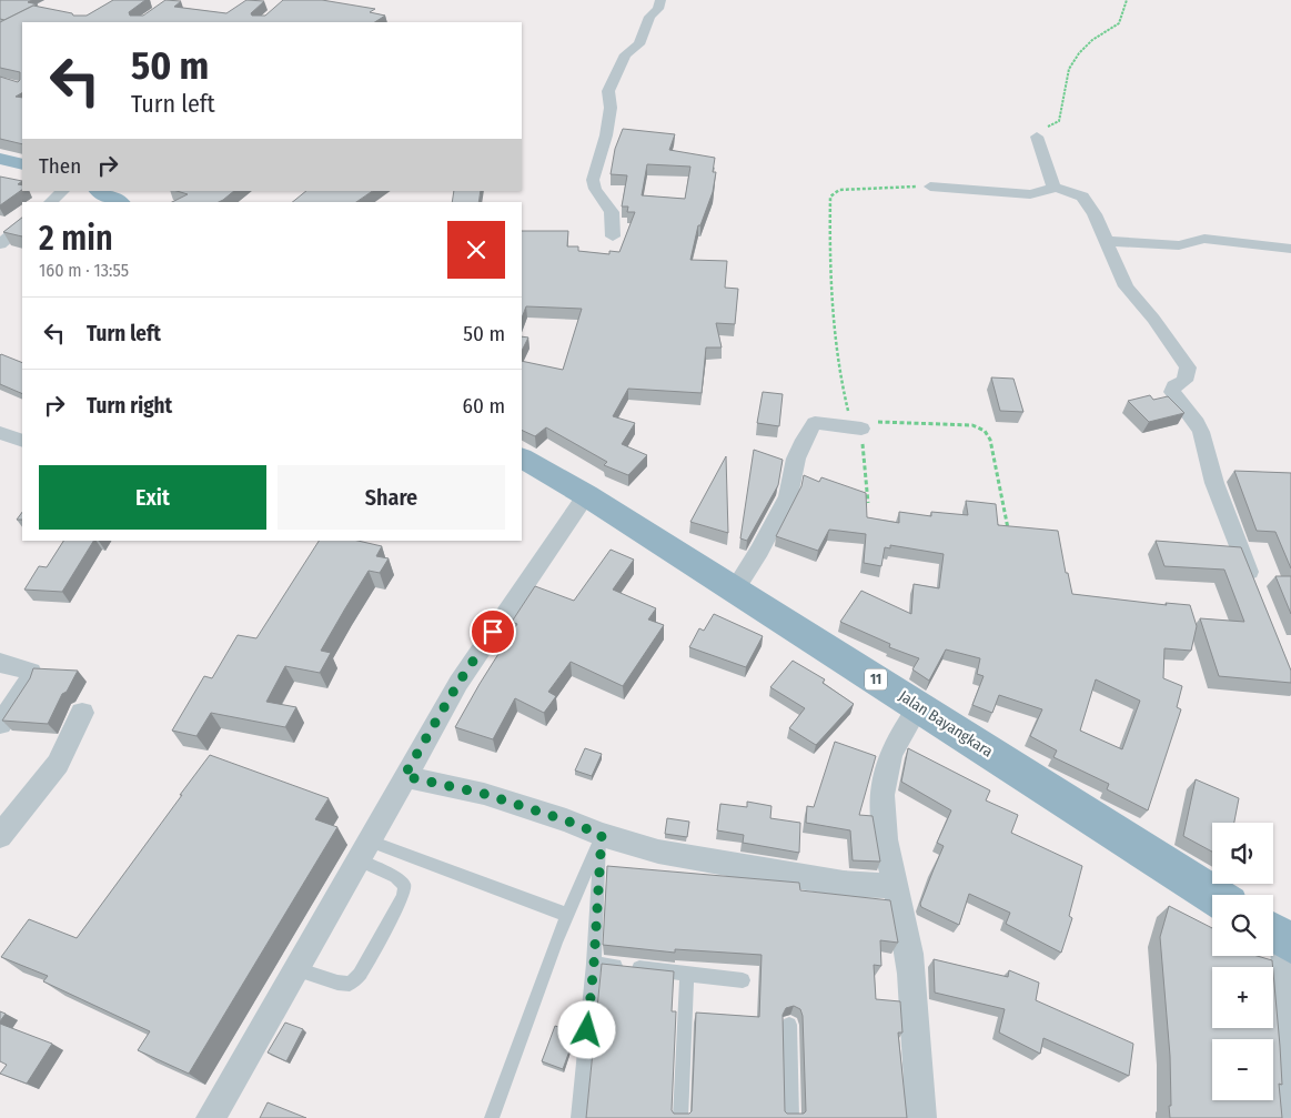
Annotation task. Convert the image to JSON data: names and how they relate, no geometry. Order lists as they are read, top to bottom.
{
  "streets": {
    "highway": ["11", "Jalan Bayangkara"]
  },
  "page": {
    "turn": ["50 m", "Turn left"],
    "then": "Then",
    "heading": ["2 min", "160 m · 13:55"],
    "list": [
      {
        "name": "Turn left",
        "value": "50 m"
      },
      {
        "name": "Turn right",
        "value": "60 m"
      }
    ],
    "buttons": ["Exit", "Share"],
    "map_buttons": ["+", "−"]
  }
}
